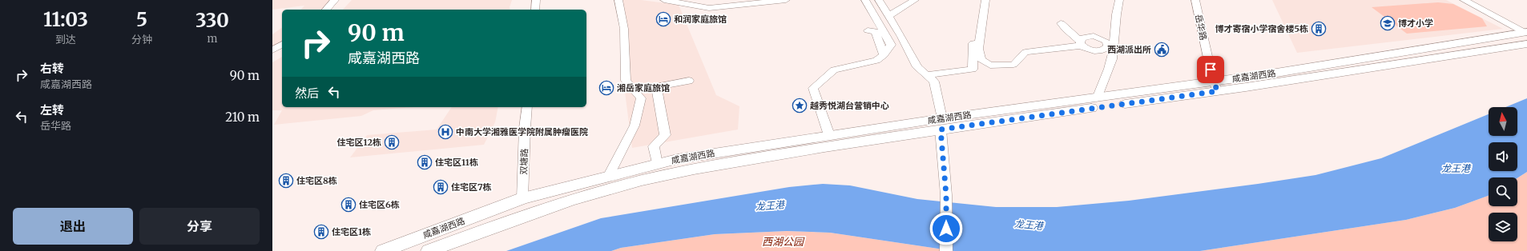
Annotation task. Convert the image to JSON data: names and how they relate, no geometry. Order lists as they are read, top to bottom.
{
  "streets": {
    "main road": ["咸嘉湖西路"],
    "street": ["岳华路", "双塘路"]
  },
  "crossings": [
    ["岳华路", "咸嘉湖西路"],
    ["咸嘉湖西路", "双塘路"]
  ],
  "water": ["龙王港"],
  "parks": ["西湖公园"],
  "places": {
    "hotel": ["和润家庭旅馆", "湘岳家庭旅馆"],
    "school or university": ["博才小学"],
    "building": [
      "博才寄宿小学宿舍楼5栋",
      "住宅区12栋",
      "住宅区11栋",
      "住宅区8栋",
      "住宅区7栋",
      "住宅区6栋",
      "住宅区1栋"
    ],
    "public building": ["西湖派出所"],
    "place": ["越秀悦湖台营销中心"],
    "hospital": ["中南大学湘雅医学院附属肿瘤医院"]
  },
  "north": "top",
  "page": {
    "eta": [
      "11:03",
      "到达",
      "5",
      "分钟",
      "330",
      "m"
    ],
    "turn": ["90 m", "咸嘉湖西路"],
    "list": [
      {
        "name": "右转",
        "note": "咸嘉湖西路",
        "value": "90 m"
      },
      {
        "name": "左转",
        "note": "岳华路",
        "value": "210 m"
      }
    ],
    "then": "然后",
    "buttons": ["退出", "分享"]
  }
}
